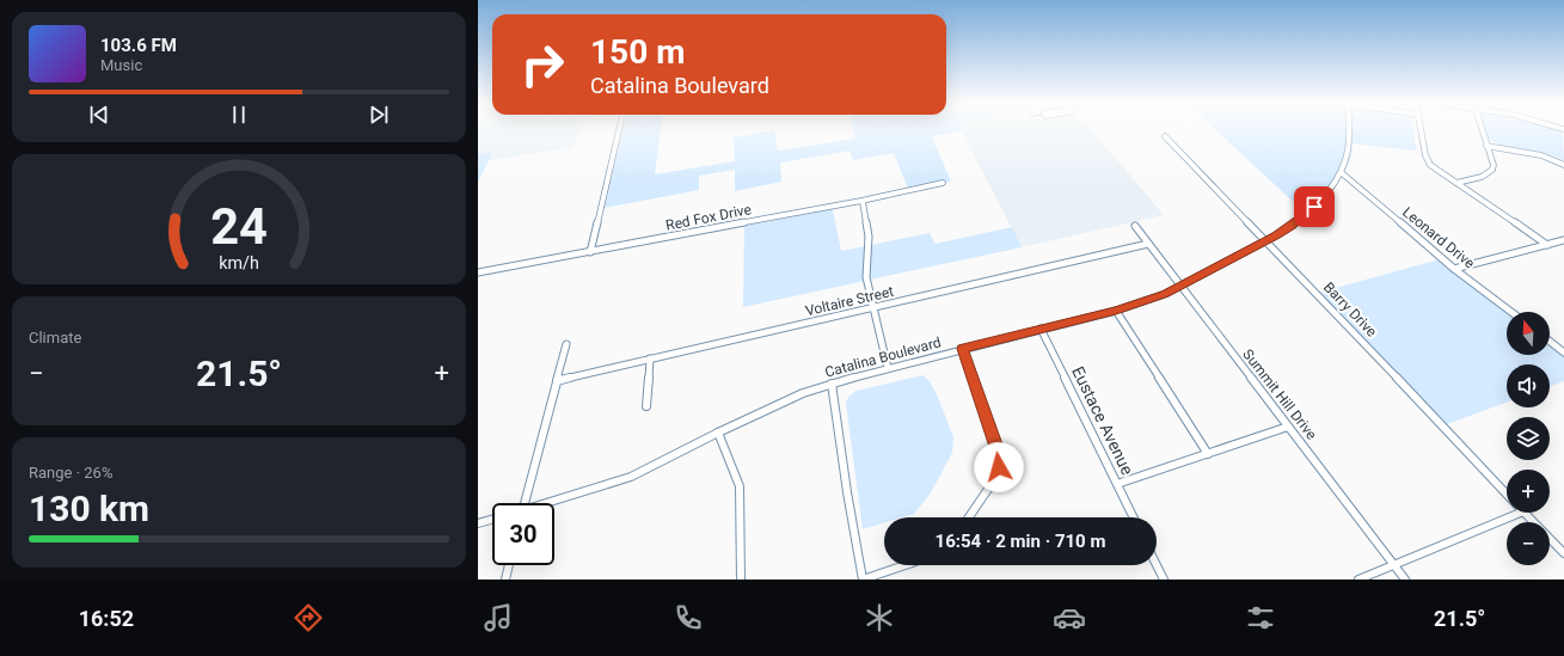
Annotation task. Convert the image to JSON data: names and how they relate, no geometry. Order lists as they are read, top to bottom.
{
  "streets": {
    "street": [
      "Red Fox Drive",
      "Leonard Drive",
      "Voltaire Street",
      "Barry Drive",
      "Catalina Boulevard",
      "Summit Hill Drive",
      "Eustace Avenue"
    ]
  },
  "crossings": [
    ["Leonard Drive", "Catalina Boulevard"],
    ["Voltaire Street", "Summit Hill Drive"],
    ["Barry Drive", "Catalina Boulevard"],
    ["Catalina Boulevard", "Summit Hill Drive"],
    ["Catalina Boulevard", "Eustace Avenue"]
  ],
  "north": "top",
  "page": {
    "turn": ["150 m", "Catalina Boulevard"],
    "song": ["103.6 FM", "Music"],
    "tile": [
      "Climate",
      ["Range · 26%", "130 km"]
    ],
    "map_buttons": ["+", "−"],
    "heat": ["−", "21.5°", "+"],
    "limit": "30",
    "trip": "16:54 · 2 min · 710 m",
    "tabs": ["16:52", "21.5°"],
    "gauge": ["24", "km/h"]
  }
}
